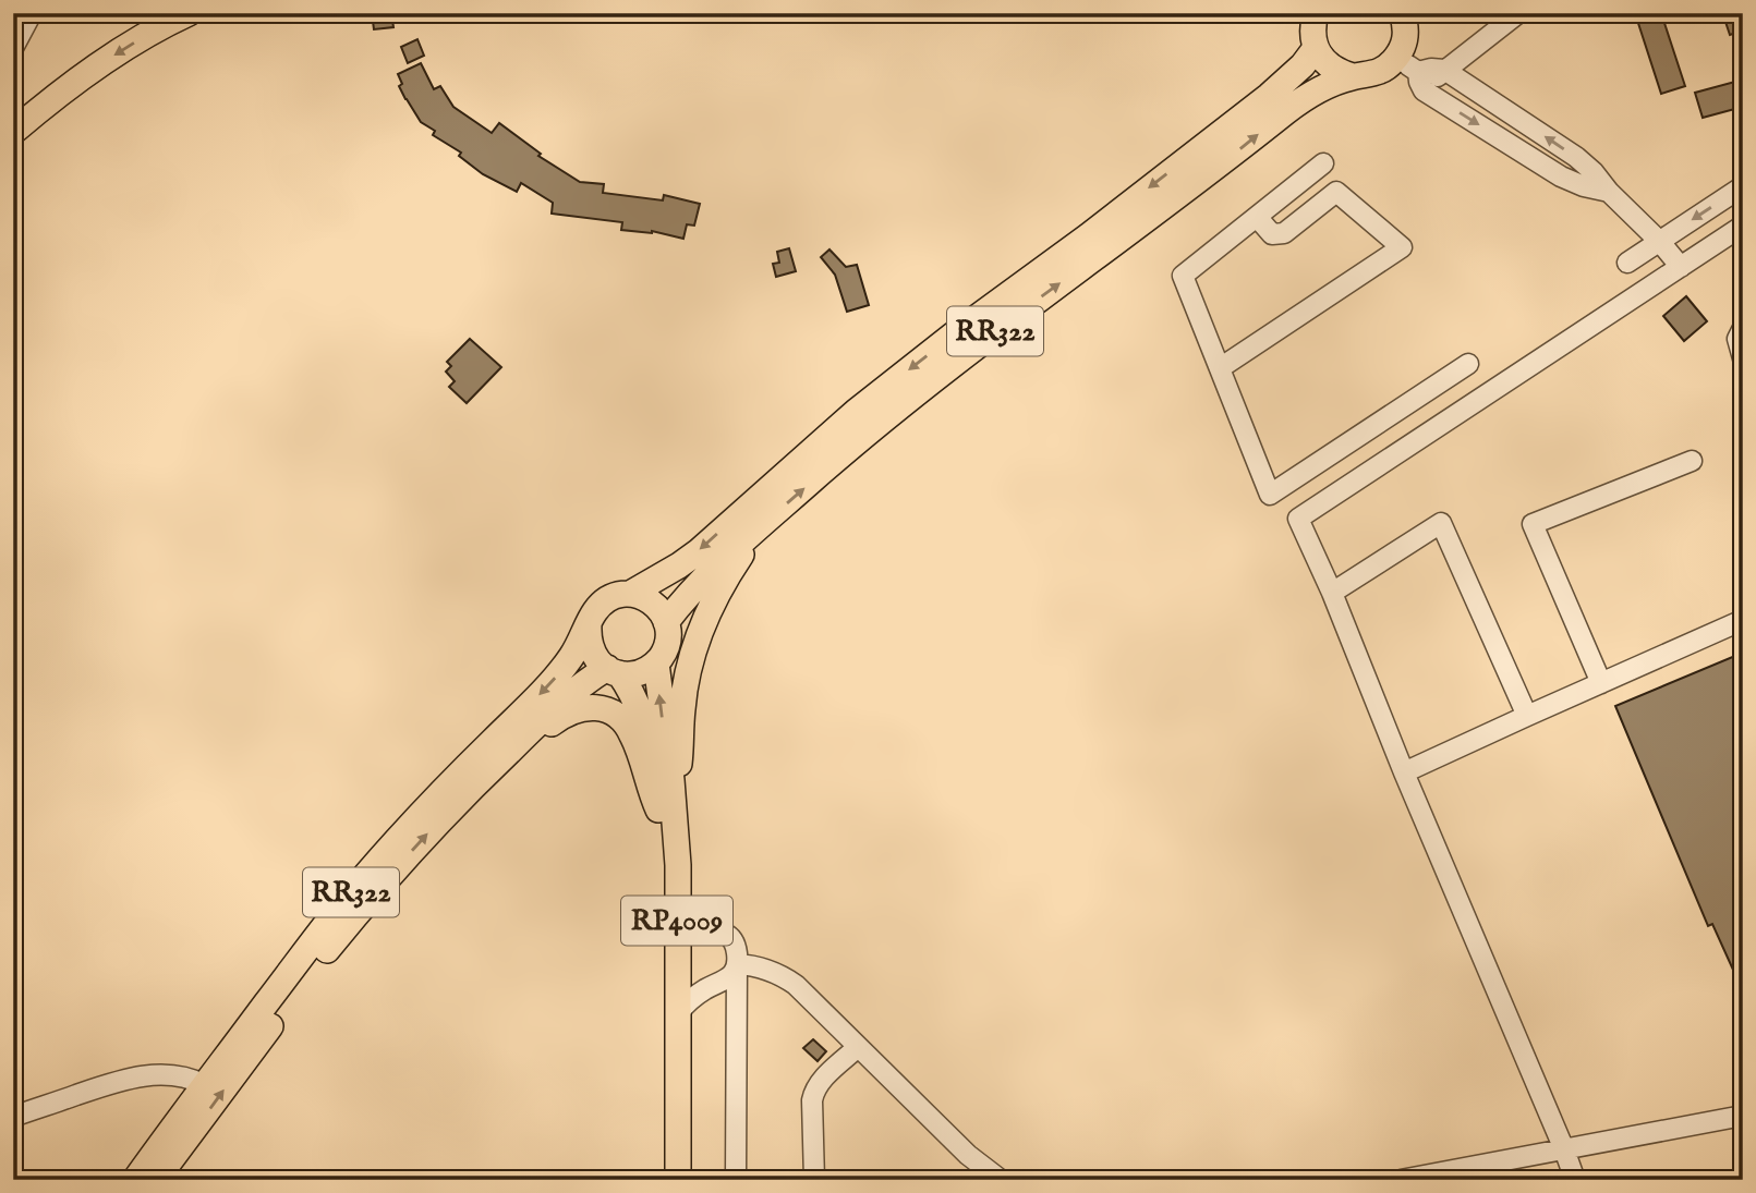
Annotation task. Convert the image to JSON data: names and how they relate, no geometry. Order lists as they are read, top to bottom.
{
  "streets": {
    "main road": ["RR322", "RP4009"]
  },
  "crossings": [
    ["RR322", "RP4009"]
  ]
}
